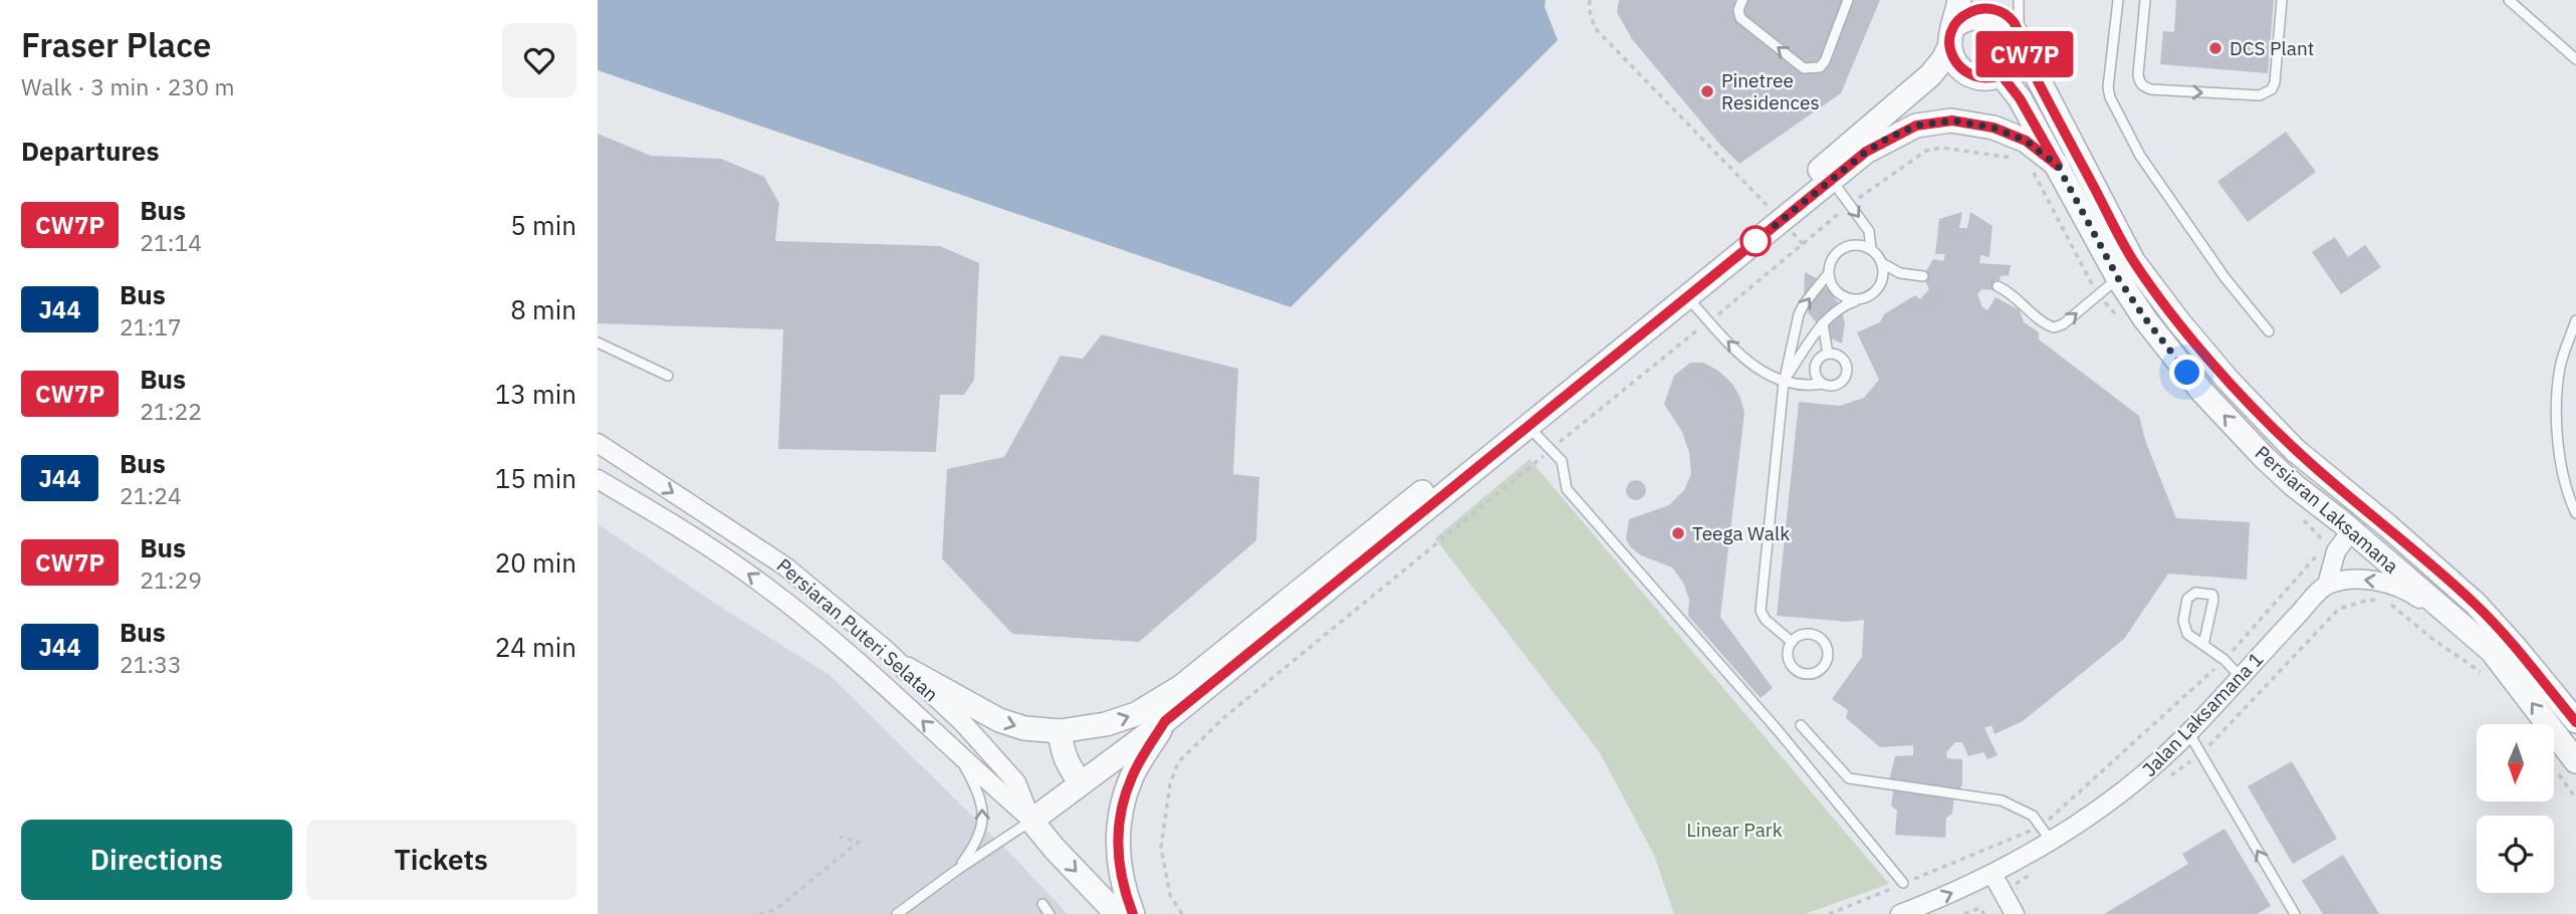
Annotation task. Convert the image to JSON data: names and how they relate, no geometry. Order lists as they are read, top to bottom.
{
  "streets": {
    "street": ["Persiaran Laksamana", "Persiaran Puteri Selatan", "Jalan Laksamana 1"]
  },
  "parks": ["Linear Park"],
  "places": ["DCS Plant", "Pinetree Residences", "Teega Walk"],
  "lines": ["bus line CW7P"],
  "north": "bottom",
  "page": {
    "heading": [
      ["Fraser Place", "Walk · 3 min · 230 m"],
      "Departures"
    ],
    "on_map": "CW7P",
    "list": [
      {
        "mark": "CW7P",
        "name": "Bus",
        "note": "21:14",
        "value": "5 min"
      },
      {
        "mark": "J44",
        "name": "Bus",
        "note": "21:17",
        "value": "8 min"
      },
      {
        "mark": "CW7P",
        "name": "Bus",
        "note": "21:22",
        "value": "13 min"
      },
      {
        "mark": "J44",
        "name": "Bus",
        "note": "21:24",
        "value": "15 min"
      },
      {
        "mark": "CW7P",
        "name": "Bus",
        "note": "21:29",
        "value": "20 min"
      },
      {
        "mark": "J44",
        "name": "Bus",
        "note": "21:33",
        "value": "24 min"
      }
    ],
    "buttons": ["Directions", "Tickets"]
  }
}
